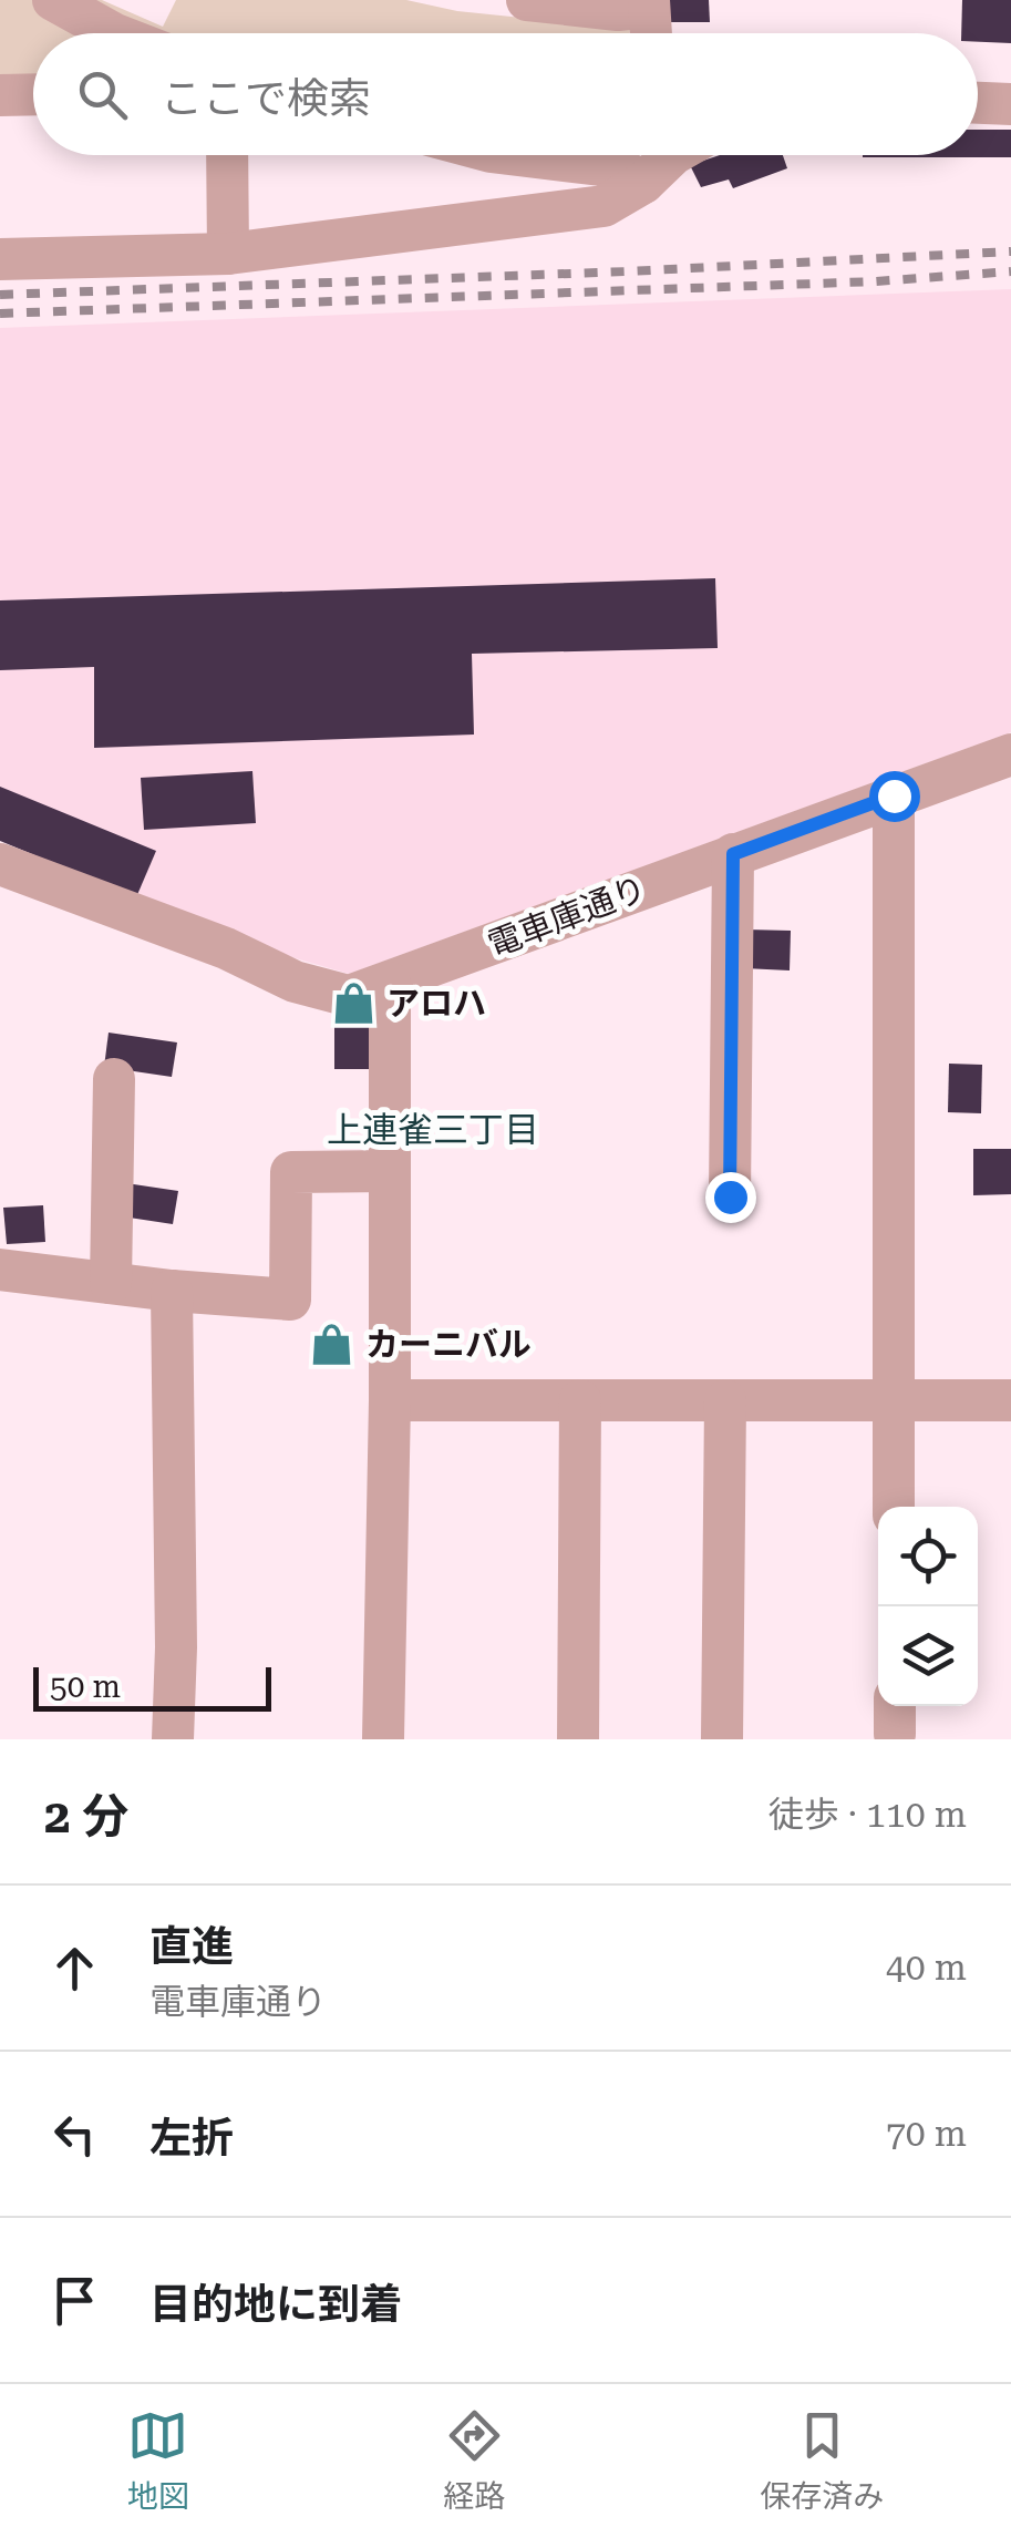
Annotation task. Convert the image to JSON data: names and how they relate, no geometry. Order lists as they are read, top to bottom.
{
  "streets": {
    "street": ["電車庫通り"]
  },
  "districts": ["上連雀三丁目"],
  "places": {
    "shop": ["アロハ", "カーニバル"]
  },
  "scale_bar": "50 m",
  "page": {
    "search": "ここで検索",
    "scale": "50 m",
    "heading": ["2 分", "徒歩 · 110 m"],
    "list": [
      ["直進", "電車庫通り", "40 m"],
      ["左折", "70 m"],
      "目的地に到着"
    ],
    "nav": ["地図", "経路", "保存済み"]
  }
}
